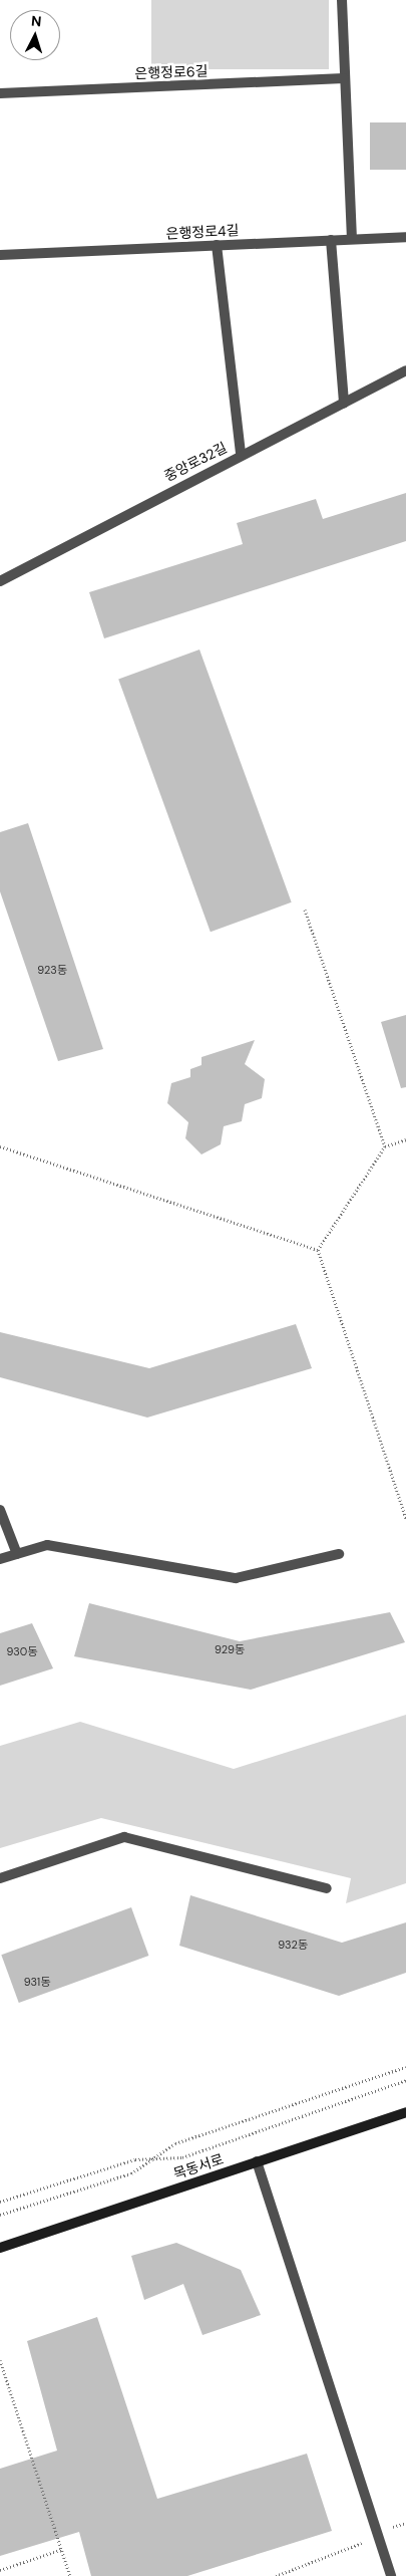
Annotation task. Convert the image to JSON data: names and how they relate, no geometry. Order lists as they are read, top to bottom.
{
  "streets": {
    "main road": ["목동서로"],
    "street": ["은행정로6길", "은행정로4길", "중앙로32길"]
  },
  "house_numbers": [
    "923동",
    "929동",
    "930동",
    "932동",
    "931동"
  ],
  "north": "top"
}
